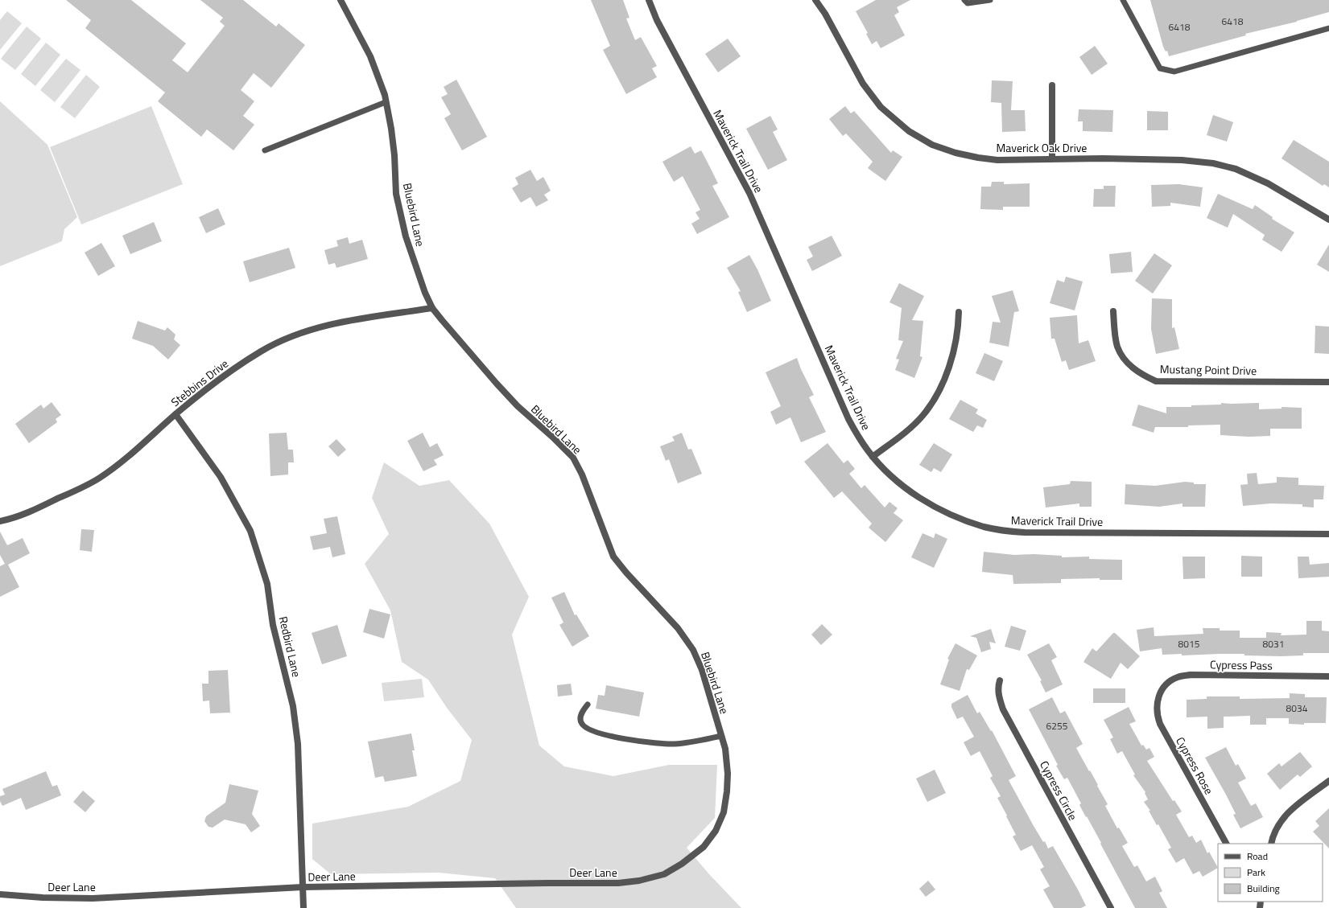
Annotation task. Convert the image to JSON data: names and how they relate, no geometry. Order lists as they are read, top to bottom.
{
  "streets": {
    "street": [
      "Maverick Oak Drive",
      "Maverick Trail Drive",
      "Bluebird Lane",
      "Mustang Point Drive",
      "Stebbins Drive",
      "Redbird Lane",
      "Cypress Pass",
      "Cypress Rose",
      "Cypress Circle",
      "Deer Lane"
    ]
  },
  "crossings": [
    ["Bluebird Lane", "Stebbins Drive"],
    ["Bluebird Lane", "Deer Lane"],
    ["Stebbins Drive", "Redbird Lane"],
    ["Redbird Lane", "Deer Lane"],
    ["Cypress Pass", "Cypress Rose"]
  ],
  "house_numbers": [
    "6418",
    "6418",
    "8015",
    "8031",
    "8034",
    "6255"
  ],
  "legend": ["Road", "Park", "Building"]
}
